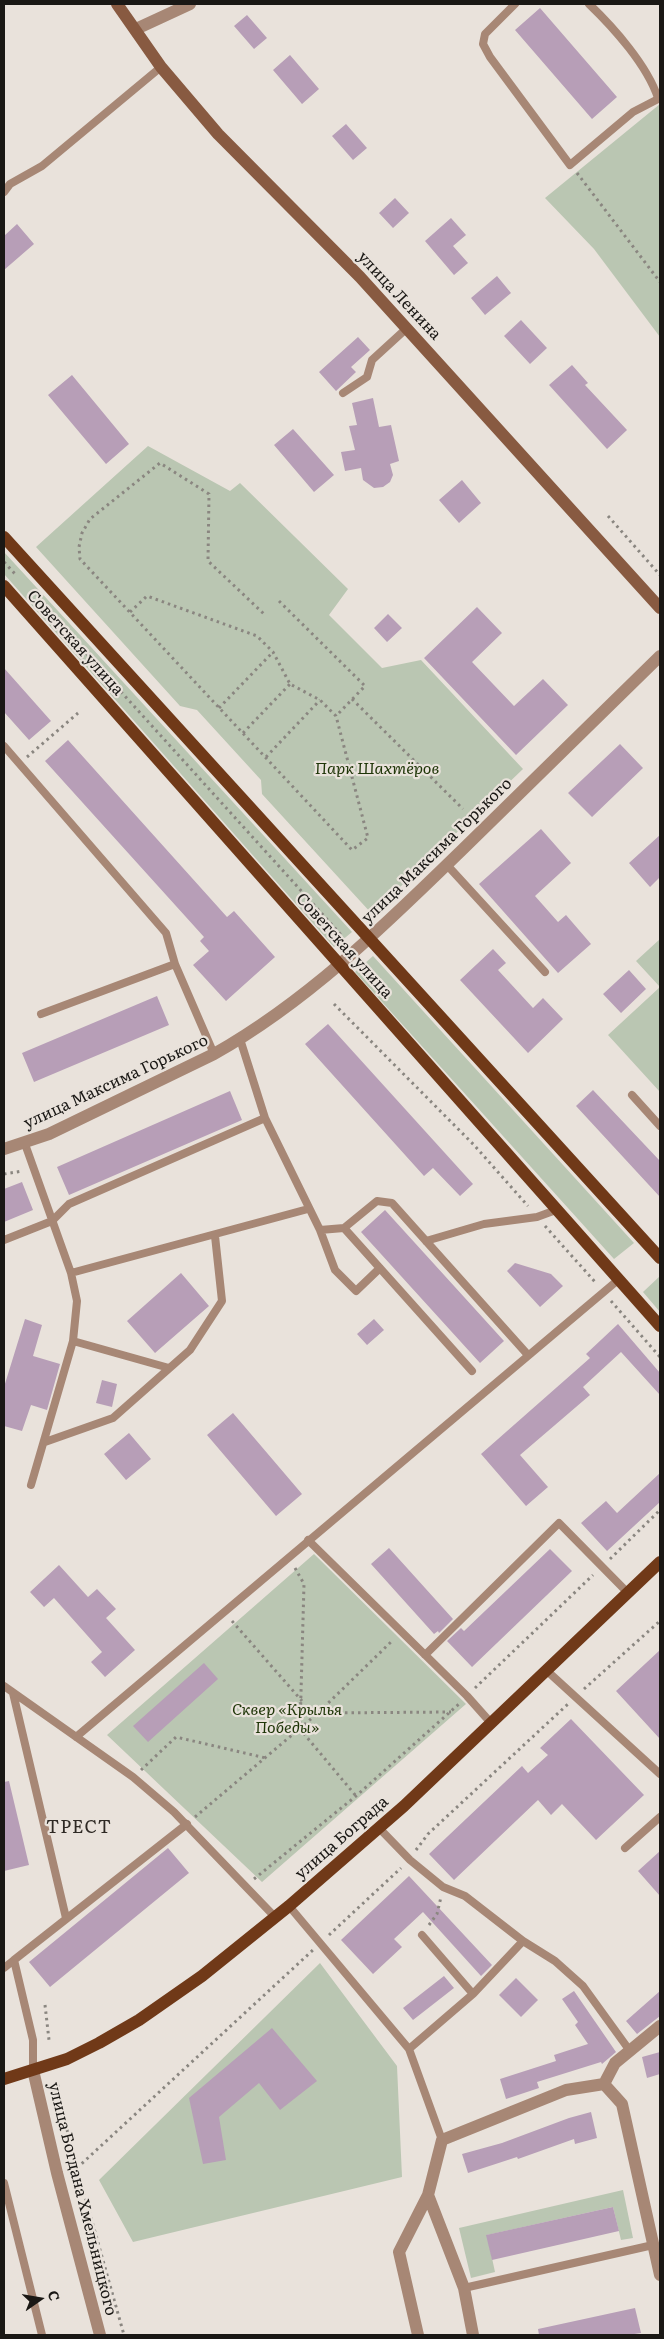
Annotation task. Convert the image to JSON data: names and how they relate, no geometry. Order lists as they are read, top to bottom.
{
  "streets": {
    "main road": ["Советская улица", "улица Бограда"],
    "street": ["улица Ленина", "улица Максима Горького", "улица Богдана Хмельницкого"]
  },
  "crossings": [
    ["Советская улица", "улица Максима Горького"],
    ["улица Бограда", "улица Богдана Хмельницкого"]
  ],
  "districts": ["ТРЕСТ"],
  "parks": ["Парк Шахтёров", "Сквер «Крылья Победы»"],
  "north": "right"
}
